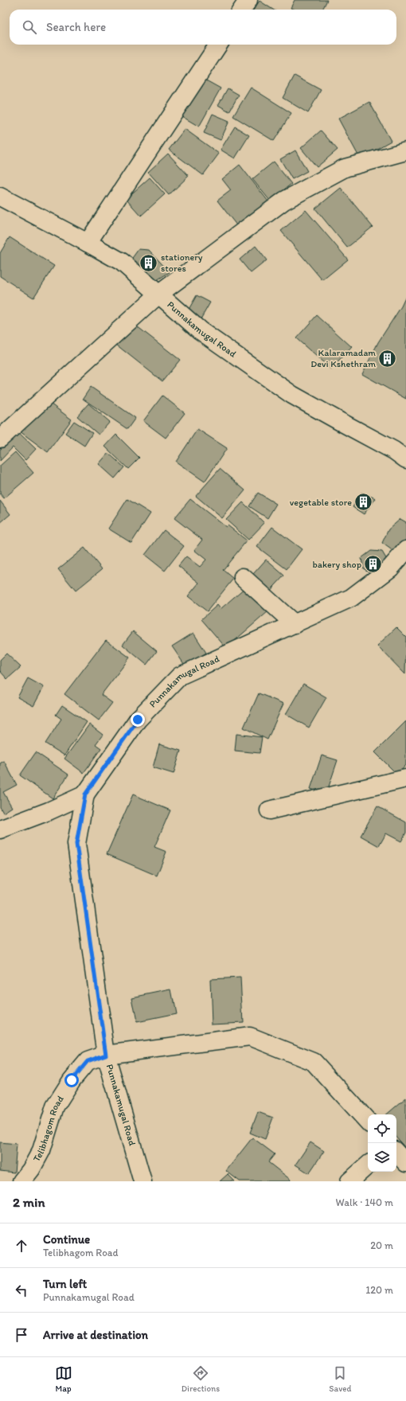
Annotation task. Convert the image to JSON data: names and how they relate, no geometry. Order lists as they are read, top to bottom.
{
  "streets": {
    "street": ["Punnakamugal Road", "Telibhagom Road"]
  },
  "crossings": [
    ["Punnakamugal Road", "Telibhagom Road"]
  ],
  "places": {
    "building": [
      "stationery stores",
      "Kalaramadam Devi Kshethram",
      "vegetable store",
      "bakery shop"
    ]
  },
  "page": {
    "search": "Search here",
    "heading": ["2 min", "Walk · 140 m"],
    "list": [
      ["Continue", "Telibhagom Road", "20 m"],
      ["Turn left", "Punnakamugal Road", "120 m"],
      "Arrive at destination"
    ],
    "nav": ["Map", "Directions", "Saved"]
  }
}
